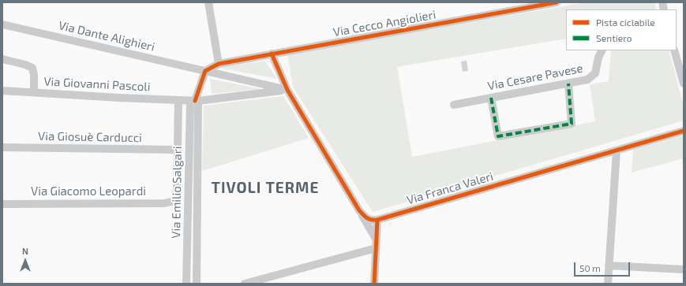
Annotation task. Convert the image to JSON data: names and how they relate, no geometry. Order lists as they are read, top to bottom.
{
  "streets": {
    "street": [
      "Via Cecco Angiolieri",
      "Via Dante Alighieri",
      "Via Cesare Pavese",
      "Via Giovanni Pascoli",
      "Via Giosuè Carducci",
      "Via Franca Valeri",
      "Via Giacomo Leopardi",
      "Via Emilio Salgari"
    ]
  },
  "crossings": [
    ["Via Cecco Angiolieri", "Via Dante Alighieri"],
    ["Via Dante Alighieri", "Via Giovanni Pascoli"],
    ["Via Giovanni Pascoli", "Via Emilio Salgari"],
    ["Via Giosuè Carducci", "Via Giacomo Leopardi"]
  ],
  "districts": ["TIVOLI TERME"],
  "legend": ["Pista ciclabile", "Sentiero"],
  "scale_bar": "50 m",
  "north": "top"
}
